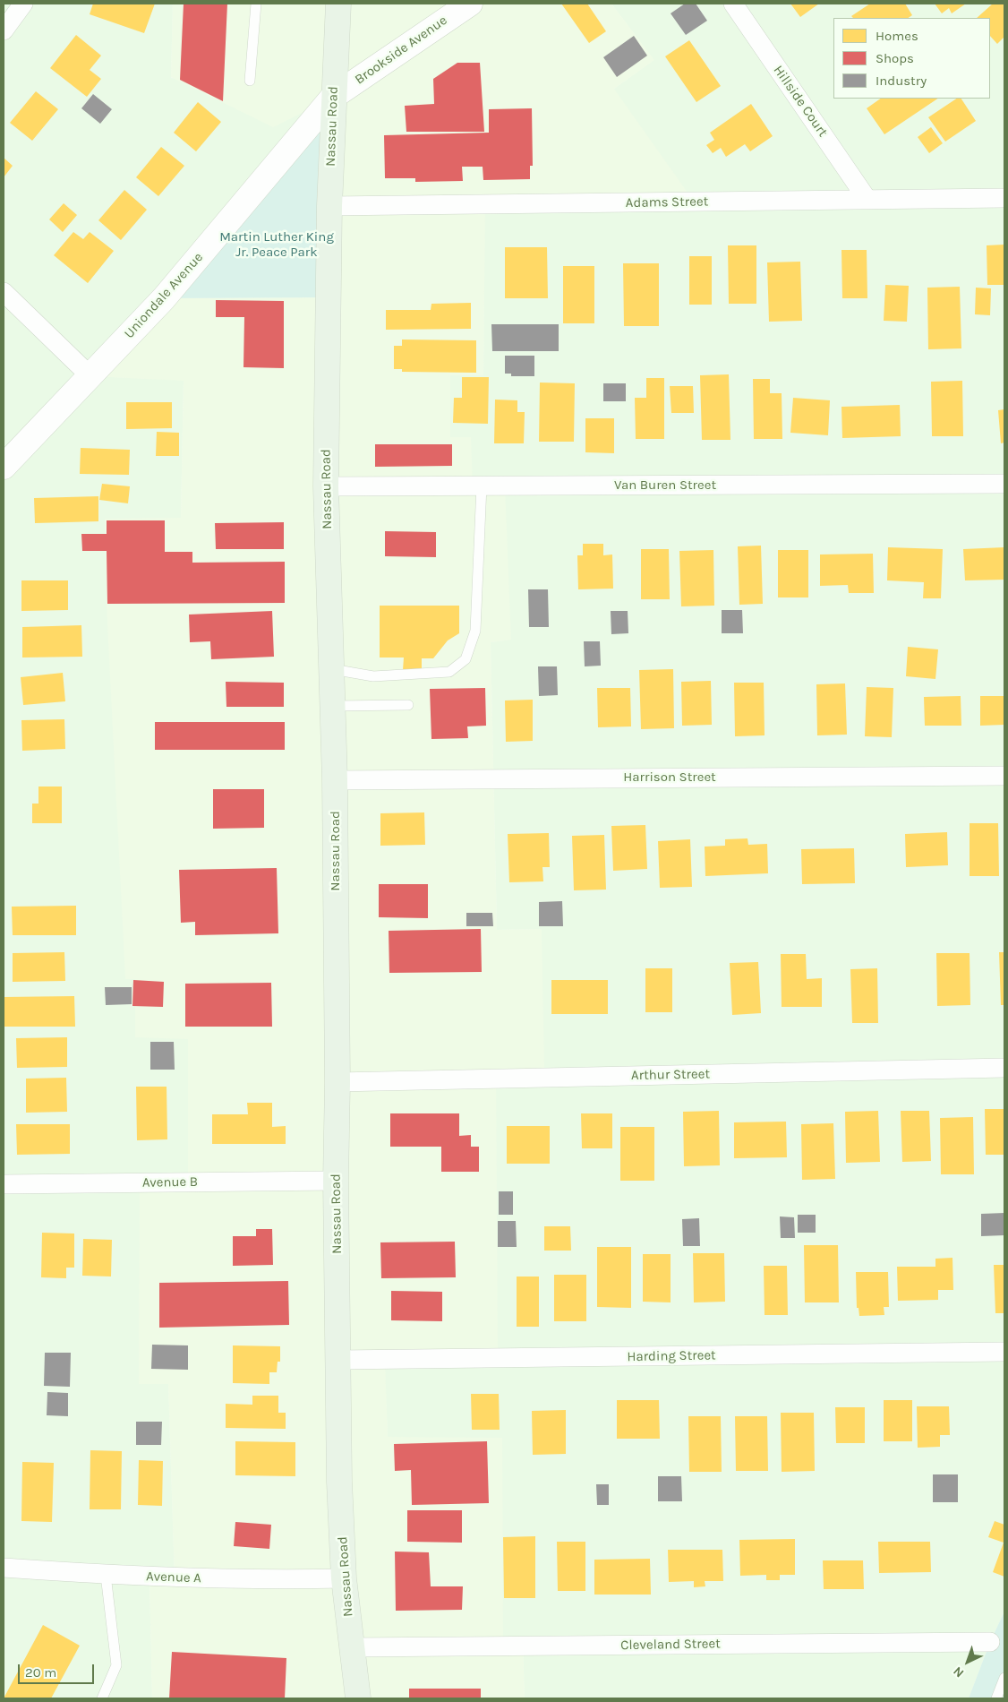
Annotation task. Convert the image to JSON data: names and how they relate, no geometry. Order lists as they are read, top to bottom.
{
  "streets": {
    "main road": ["Brookside Avenue", "Nassau Road", "Uniondale Avenue"],
    "street": [
      "Hillside Court",
      "Adams Street",
      "Van Buren Street",
      "Harrison Street",
      "Arthur Street",
      "Avenue B",
      "Harding Street",
      "Avenue A",
      "Cleveland Street"
    ]
  },
  "crossings": [
    ["Brookside Avenue", "Nassau Road"],
    ["Brookside Avenue", "Uniondale Avenue"],
    ["Hillside Court", "Adams Street"],
    ["Nassau Road", "Adams Street"],
    ["Nassau Road", "Uniondale Avenue"],
    ["Nassau Road", "Van Buren Street"],
    ["Nassau Road", "Harrison Street"],
    ["Nassau Road", "Arthur Street"],
    ["Nassau Road", "Avenue B"],
    ["Nassau Road", "Harding Street"],
    ["Nassau Road", "Avenue A"],
    ["Nassau Road", "Cleveland Street"]
  ],
  "parks": ["Martin Luther King Jr. Peace Park"],
  "legend": ["Homes", "Shops", "Industry"],
  "scale_bar": "20 m",
  "north": "bottom left"
}
